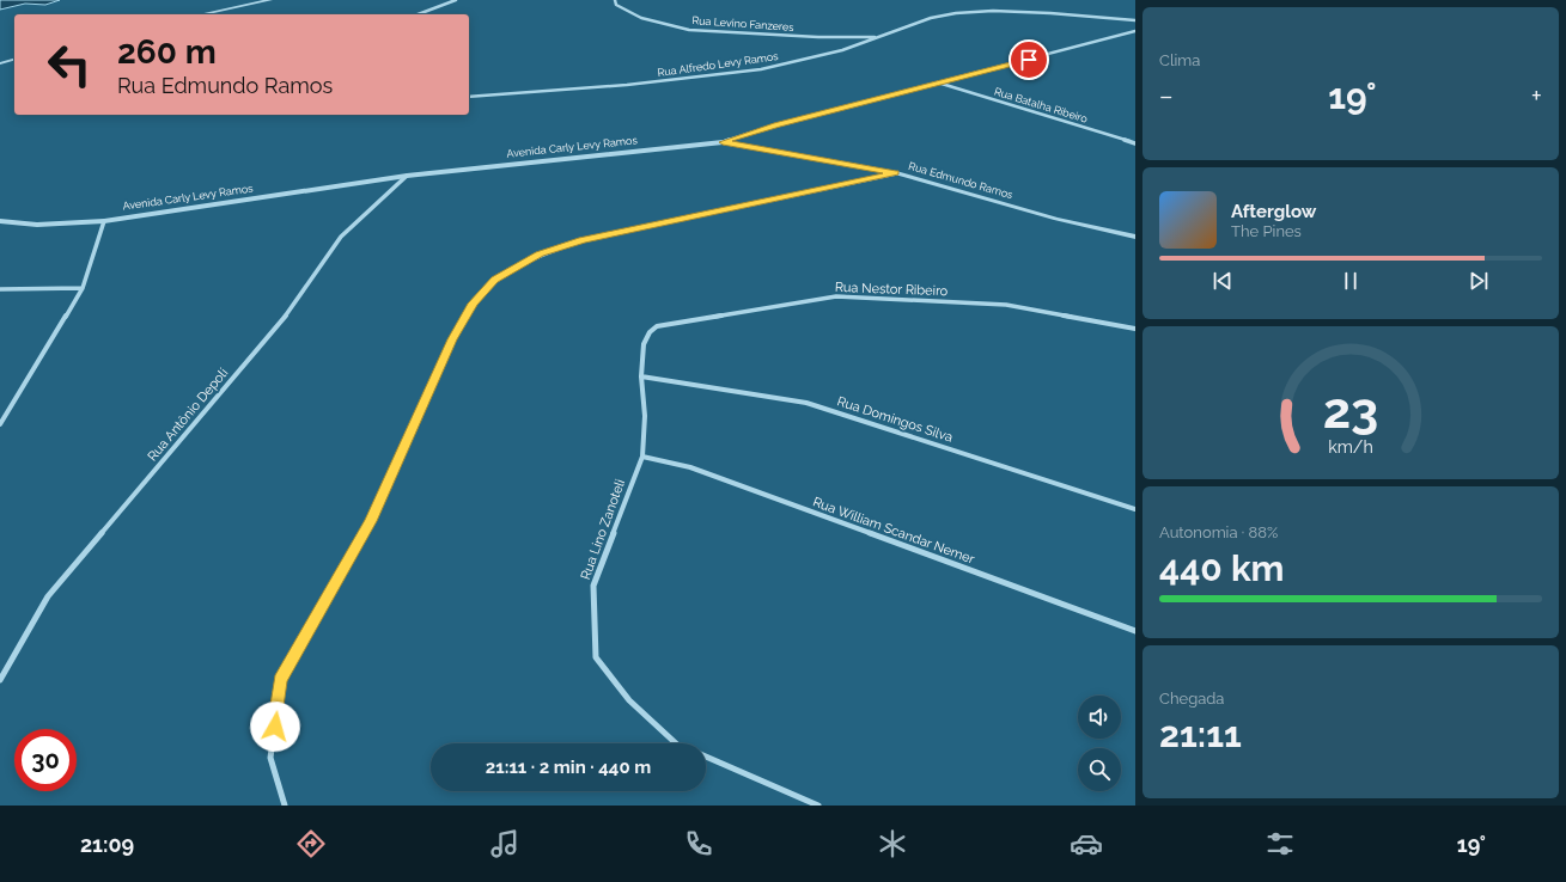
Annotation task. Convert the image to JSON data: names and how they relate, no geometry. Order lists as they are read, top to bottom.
{
  "streets": {
    "street": [
      "Rua Levino Fanzeres",
      "Rua Alfredo Levy Ramos",
      "Rua Batalha Ribeiro",
      "Avenida Carly Levy Ramos",
      "Rua Edmundo Ramos",
      "Rua Nestor Ribeiro",
      "Rua Antônio Depoli",
      "Rua Domingos Silva",
      "Rua Lino Zanoteli",
      "Rua William Scandar Nemer"
    ]
  },
  "crossings": [
    ["Rua Levino Fanzeres", "Rua Alfredo Levy Ramos"],
    ["Rua Batalha Ribeiro", "Avenida Carly Levy Ramos"],
    ["Avenida Carly Levy Ramos", "Rua Edmundo Ramos"],
    ["Avenida Carly Levy Ramos", "Rua Antônio Depoli"],
    ["Rua Nestor Ribeiro", "Rua Domingos Silva"],
    ["Rua Nestor Ribeiro", "Rua Lino Zanoteli"],
    ["Rua Lino Zanoteli", "Rua William Scandar Nemer"]
  ],
  "page": {
    "tile": [
      "Clima",
      ["Autonomia · 88%", "440 km"],
      ["Chegada", "21:11"]
    ],
    "turn": ["260 m", "Rua Edmundo Ramos"],
    "heat": ["−", "19°", "+"],
    "song": ["Afterglow", "The Pines"],
    "limit": "30",
    "trip": "21:11 · 2 min · 440 m",
    "tabs": ["21:09", "19°"],
    "gauge": ["23", "km/h"]
  }
}
